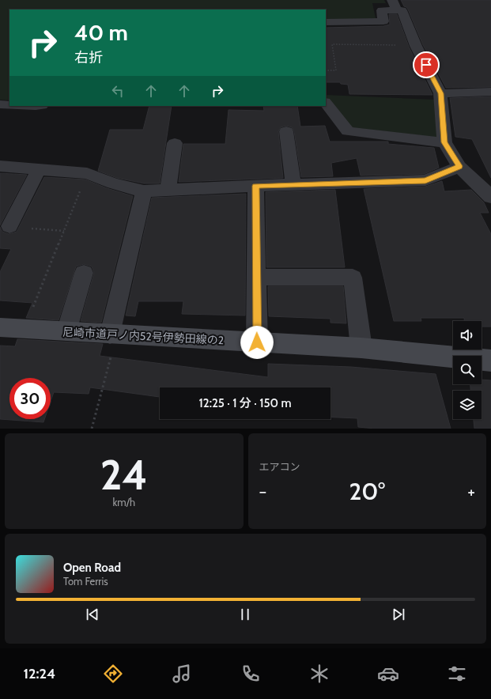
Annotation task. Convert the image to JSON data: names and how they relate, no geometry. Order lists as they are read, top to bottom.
{
  "streets": {
    "street": ["尼崎市道戸ノ内52号伊勢田線の2"]
  },
  "page": {
    "turn": ["40 m", "右折"],
    "limit": "30",
    "trip": "12:25 · 1 分 · 150 m",
    "tile": [
      ["24", "km/h"],
      "エアコン"
    ],
    "heat": ["−", "20°", "+"],
    "song": ["Open Road", "Tom Ferris"],
    "tabs": "12:24"
  }
}
